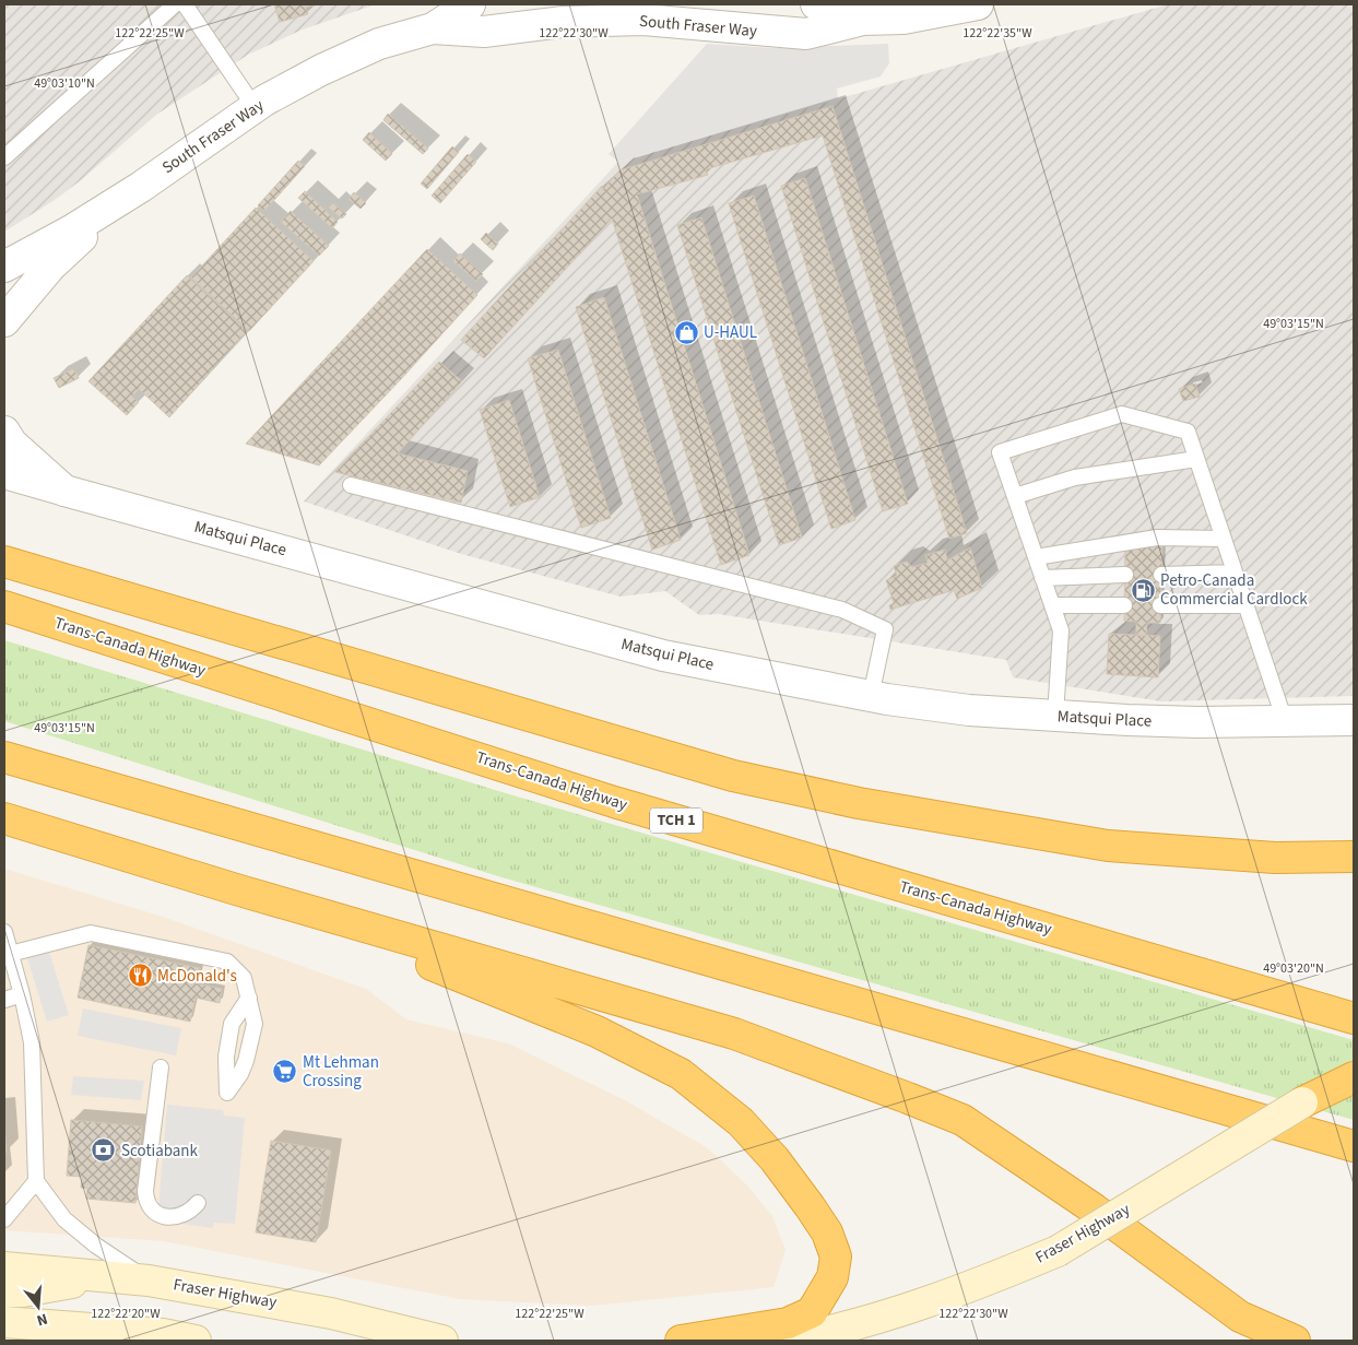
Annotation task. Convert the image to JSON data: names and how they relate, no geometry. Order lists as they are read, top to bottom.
{
  "streets": {
    "highway": ["Trans-Canada Highway", "TCH 1"],
    "main road": ["Fraser Highway"],
    "street": ["South Fraser Way", "Matsqui Place"]
  },
  "places": {
    "shop": ["U-HAUL"],
    "fuel station": ["Petro-Canada Commercial Cardlock"],
    "restaurant": ["McDonald's"],
    "supermarket": ["Mt Lehman Crossing"],
    "bank": ["Scotiabank"]
  },
  "north": "bottom",
  "coordinates": [
    "122°22'25\"W",
    "122°22'30\"W",
    "122°22'35\"W",
    "49°03'10\"N",
    "49°03'15\"N",
    "49°03'20\"N",
    "122°22'20\"W"
  ]
}
